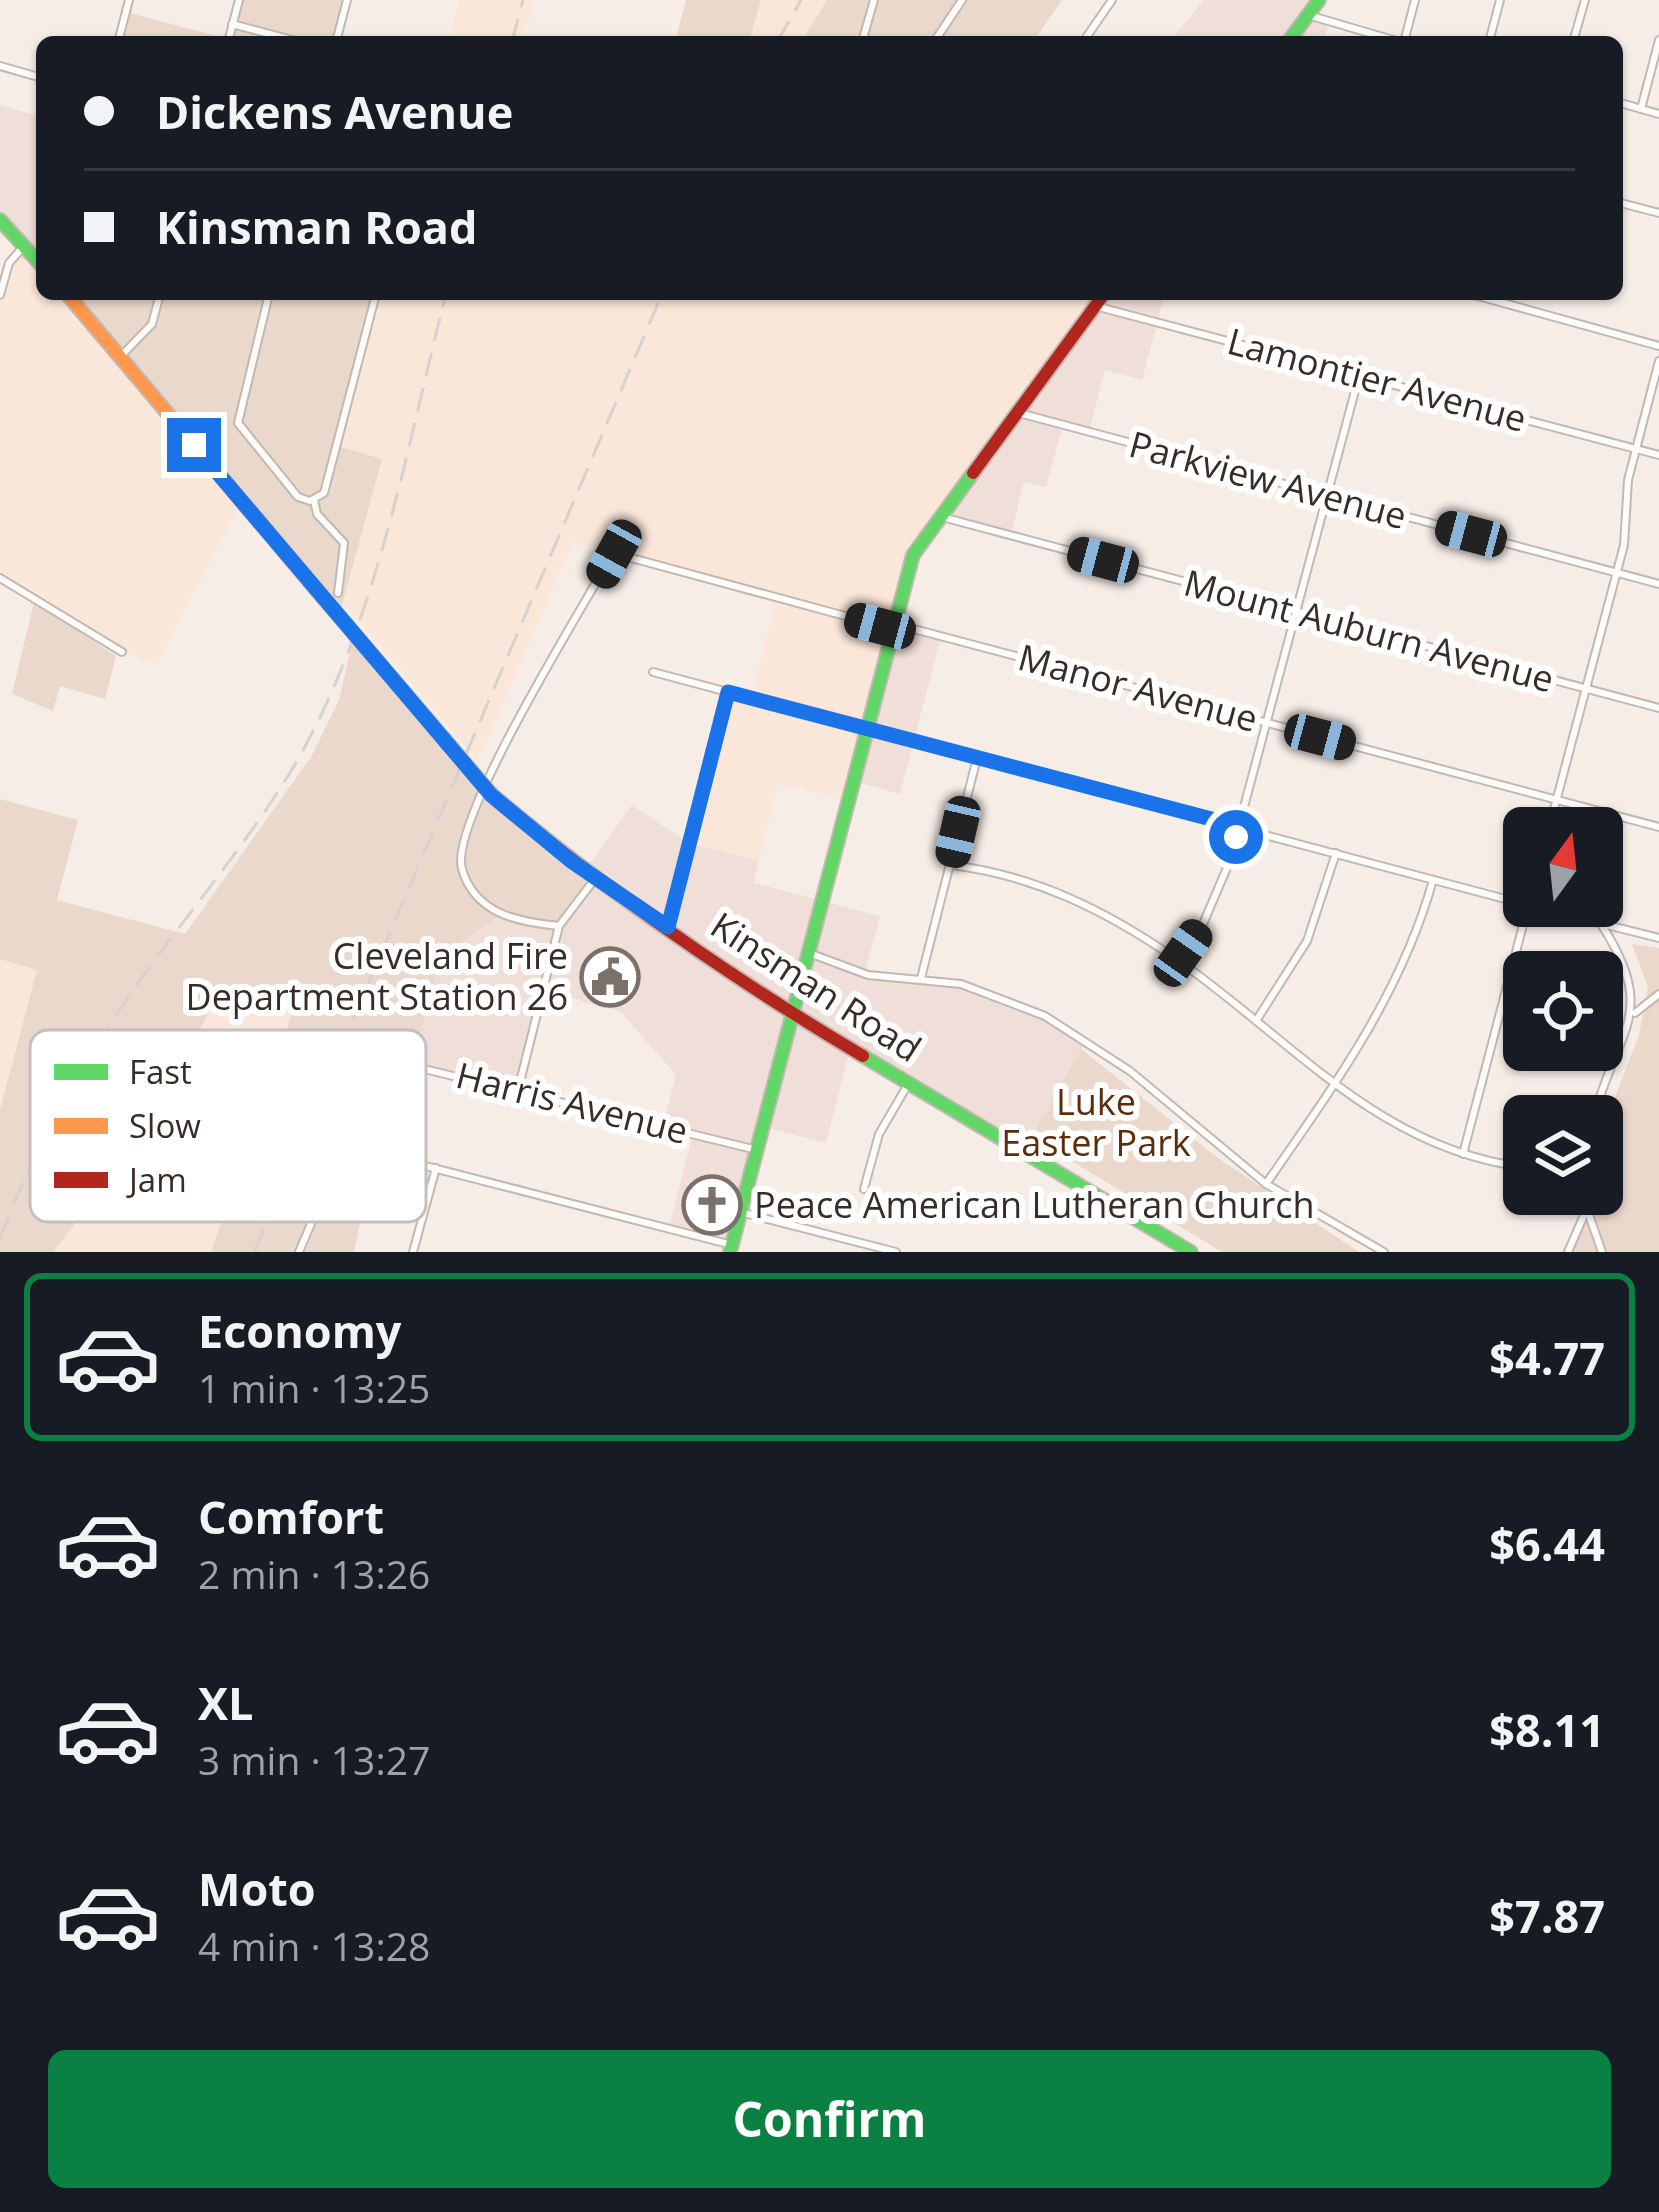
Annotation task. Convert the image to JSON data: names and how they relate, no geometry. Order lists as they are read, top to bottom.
{
  "streets": {
    "main road": ["Kinsman Road"],
    "street": [
      "Lamontier Avenue",
      "Parkview Avenue",
      "Mount Auburn Avenue",
      "Manor Avenue",
      "Harris Avenue"
    ]
  },
  "parks": ["Luke Easter Park"],
  "places": {
    "public building": ["Cleveland Fire Department Station 26"],
    "church": ["Peace American Lutheran Church"]
  },
  "legend": ["Fast", "Slow", "Jam"],
  "north": "top",
  "page": {
    "banner": ["Dickens Avenue", "Kinsman Road"],
    "list": [
      {
        "name": "Economy",
        "note": "1 min · 13:25",
        "value": "$4.77"
      },
      {
        "name": "Comfort",
        "note": "2 min · 13:26",
        "value": "$6.44"
      },
      {
        "name": "XL",
        "note": "3 min · 13:27",
        "value": "$8.11"
      },
      {
        "name": "Moto",
        "note": "4 min · 13:28",
        "value": "$7.87"
      }
    ],
    "buttons": "Confirm"
  }
}
